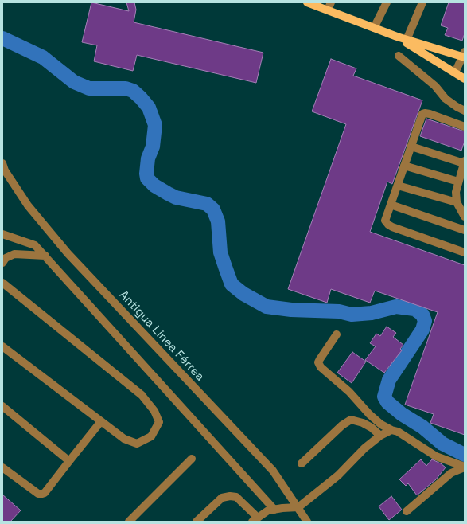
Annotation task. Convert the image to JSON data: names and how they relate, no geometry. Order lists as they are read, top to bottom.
{
  "streets": {
    "street": ["Antigua Línea Férrea"]
  }
}
